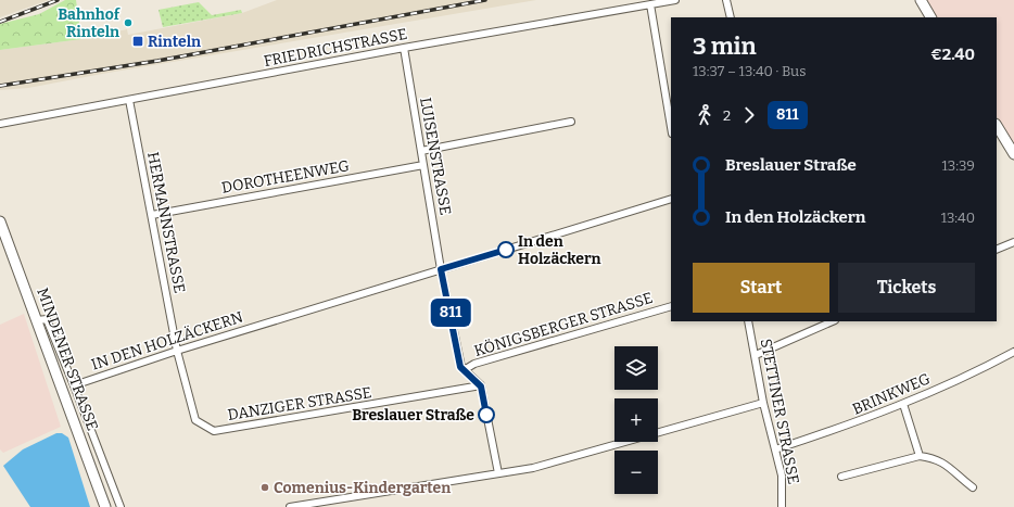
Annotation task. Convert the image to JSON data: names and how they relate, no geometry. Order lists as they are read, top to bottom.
{
  "streets": {
    "main road": ["MINDENER STRASSE"],
    "street": [
      "FRIEDRICHSTRASSE",
      "LUISENSTRASSE",
      "DOROTHEENWEG",
      "HERMANNSTRASSE",
      "KÖNIGSBERGER STRASSE",
      "IN DEN HOLZÄCKERN",
      "BRINKWEG",
      "DANZIGER STRASSE",
      "STETTINER STRASSE"
    ]
  },
  "crossings": [
    ["FRIEDRICHSTRASSE", "LUISENSTRASSE"],
    ["FRIEDRICHSTRASSE", "HERMANNSTRASSE"],
    ["LUISENSTRASSE", "DOROTHEENWEG"],
    ["LUISENSTRASSE", "IN DEN HOLZÄCKERN"],
    ["DOROTHEENWEG", "HERMANNSTRASSE"],
    ["HERMANNSTRASSE", "IN DEN HOLZÄCKERN"],
    ["HERMANNSTRASSE", "DANZIGER STRASSE"],
    ["IN DEN HOLZÄCKERN", "DANZIGER STRASSE"],
    ["BRINKWEG", "STETTINER STRASSE"]
  ],
  "places": {
    "other": [
      "Bahnhof Rinteln",
      "In den Holzäckern",
      "Breslauer Straße",
      "Comenius-Kindergarten"
    ],
    "transit": ["Rinteln"]
  },
  "lines": ["bus line 811"],
  "page": {
    "on_map": "811",
    "heading": ["3 min", "13:37 – 13:40 · Bus", "€2.40"],
    "legs": ["2", "811"],
    "list": [
      {
        "name": "Breslauer Straße",
        "value": "13:39"
      },
      {
        "name": "In den Holzäckern",
        "value": "13:40"
      }
    ],
    "buttons": ["Start", "Tickets"],
    "map_buttons": ["+", "−"]
  }
}
